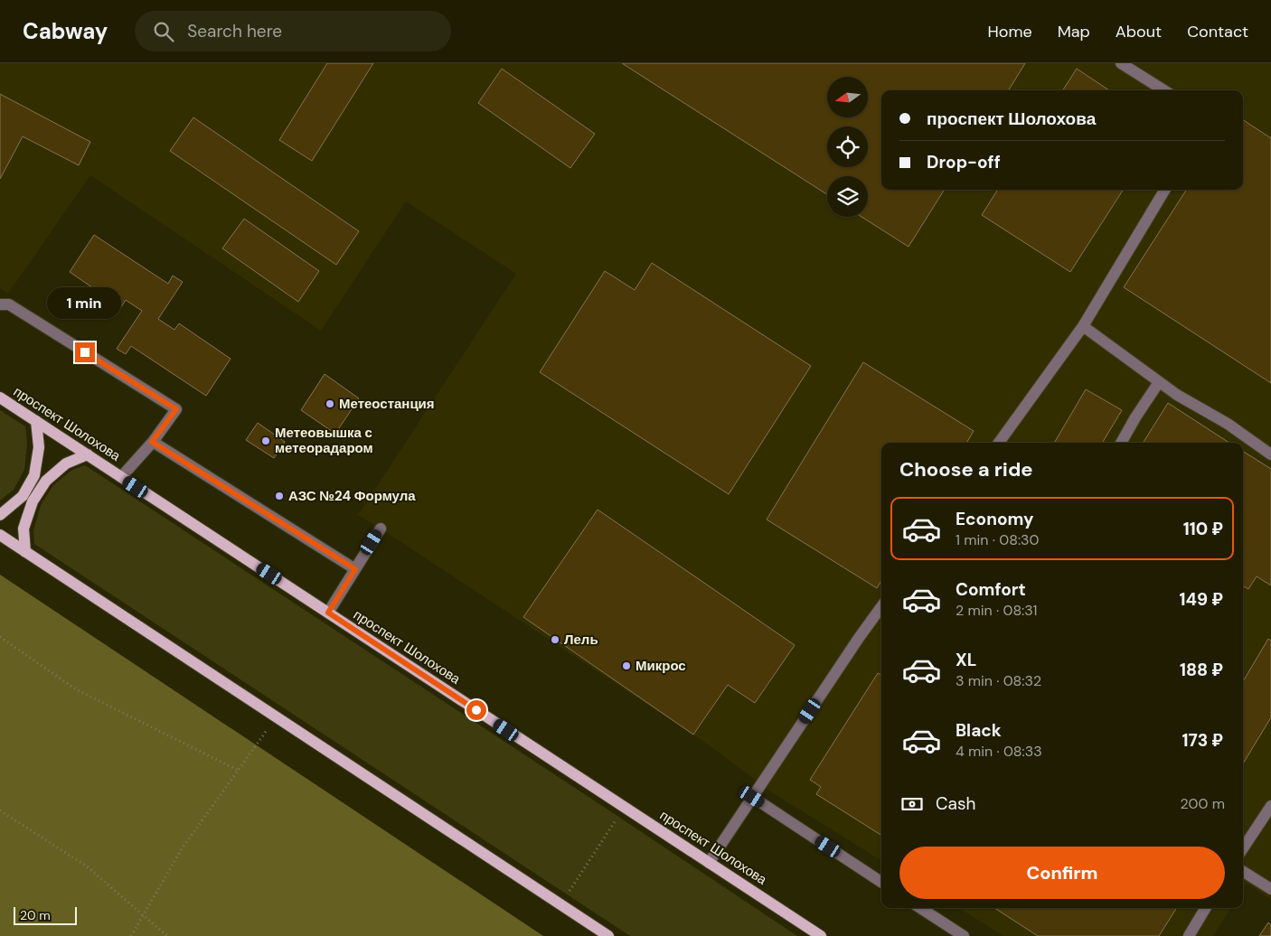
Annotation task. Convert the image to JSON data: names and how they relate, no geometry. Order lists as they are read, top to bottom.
{
  "streets": {
    "main road": ["проспект Шолохова"]
  },
  "places": [
    "Метеостанция",
    "Метеовышка с метеорадаром",
    "АЗС №24 Формула",
    "Лель",
    "Микрос"
  ],
  "scale_bar": "20 m",
  "north": "left",
  "page": {
    "header": "Cabway",
    "search": "Search here",
    "nav": [
      "Home",
      "Map",
      "About",
      "Contact"
    ],
    "banner": ["проспект Шолохова", "Drop-off"],
    "bubble": "1 min",
    "heading": "Choose a ride",
    "list": [
      {
        "name": "Economy",
        "note": "1 min · 08:30",
        "value": "110 ₽"
      },
      {
        "name": "Comfort",
        "note": "2 min · 08:31",
        "value": "149 ₽"
      },
      {
        "name": "XL",
        "note": "3 min · 08:32",
        "value": "188 ₽"
      },
      {
        "name": "Black",
        "note": "4 min · 08:33",
        "value": "173 ₽"
      }
    ],
    "pay": ["Cash", "200 m"],
    "buttons": "Confirm",
    "scale": "20 m"
  }
}
